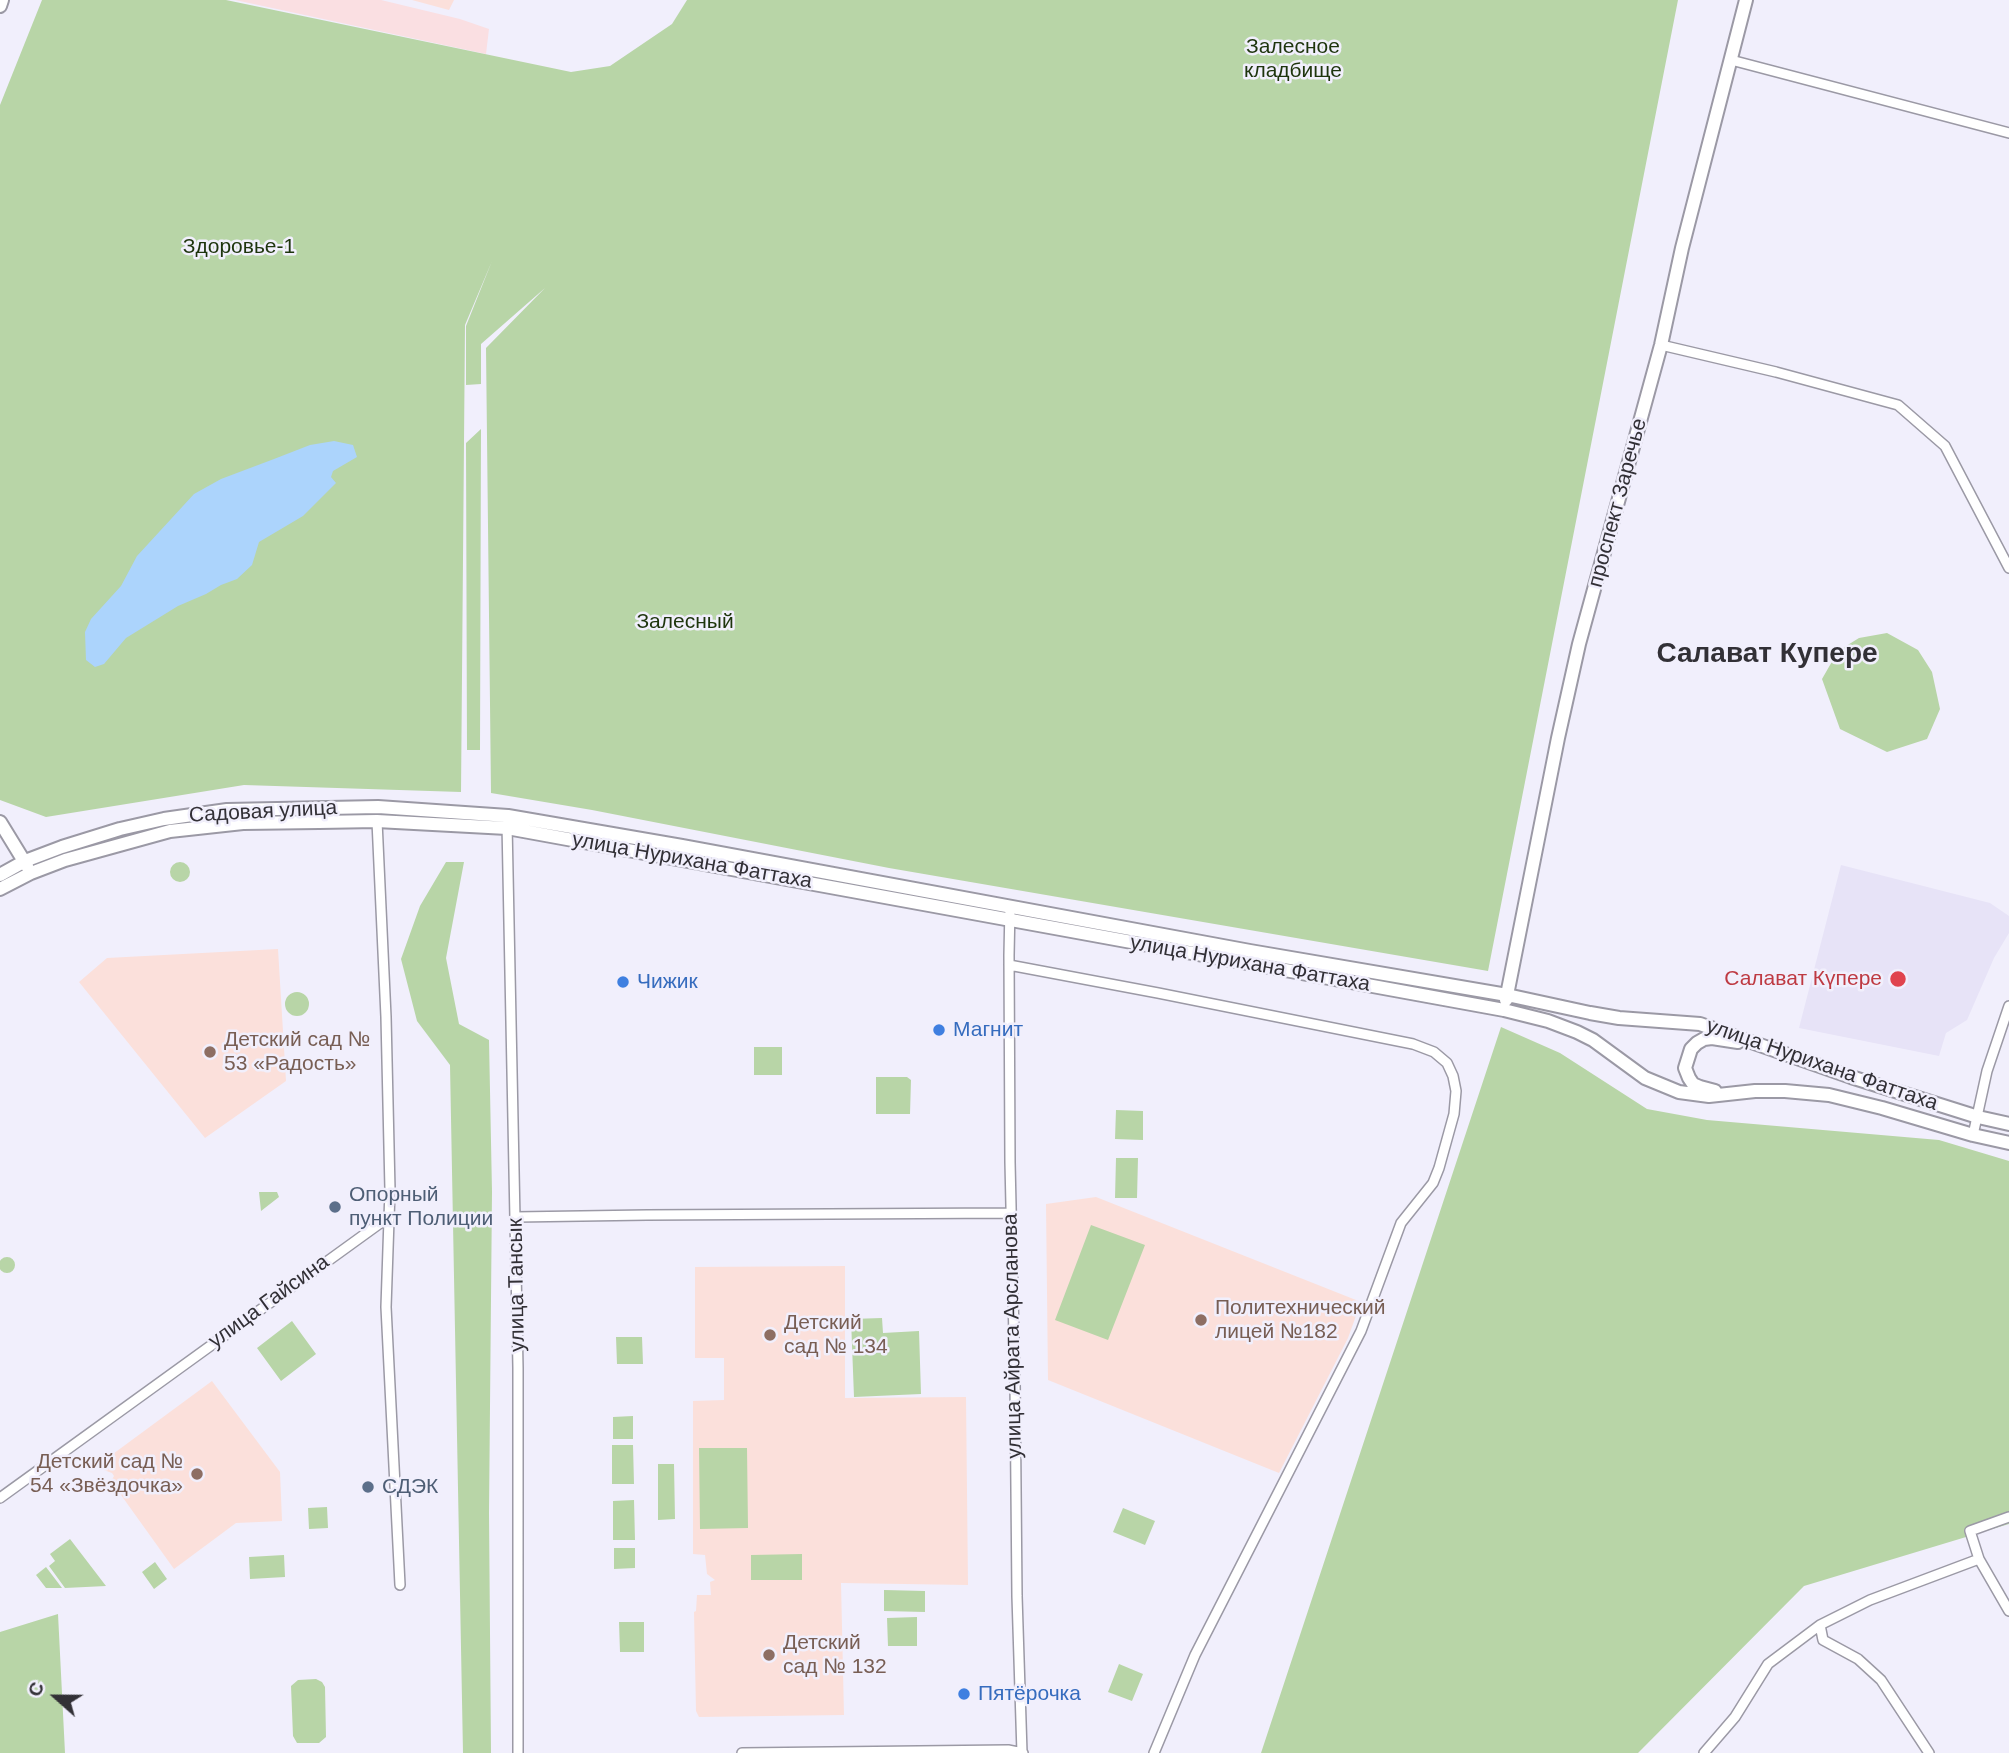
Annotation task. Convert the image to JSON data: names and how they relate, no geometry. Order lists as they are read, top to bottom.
{
  "streets": {
    "street": [
      "проспект Заречье",
      "Садовая улица",
      "улица Нурихана Фаттаха",
      "улица Тансык",
      "улица Гайсина",
      "улица Айрата Арсланова"
    ]
  },
  "crossings": [
    ["проспект Заречье", "улица Нурихана Фаттаха"],
    ["Садовая улица", "улица Нурихана Фаттаха"],
    ["Садовая улица", "улица Тансык"],
    ["улица Нурихана Фаттаха", "улица Тансык"],
    ["улица Нурихана Фаттаха", "улица Айрата Арсланова"]
  ],
  "districts": ["Салават Купере"],
  "parks": ["Залесное кладбище", "Здоровье-1", "Залесный"],
  "places": [
    "Салават Күпере",
    "Чижик",
    "Магнит",
    "Детский сад № 53 «Радость»",
    "Опорный пункт Полиции",
    "Политехнический лицей №182",
    "Детский сад № 134",
    "Детский сад № 54 «Звёздочка»",
    "СДЭК",
    "Детский сад № 132",
    "Пятёрочка"
  ],
  "north": "left"
}
